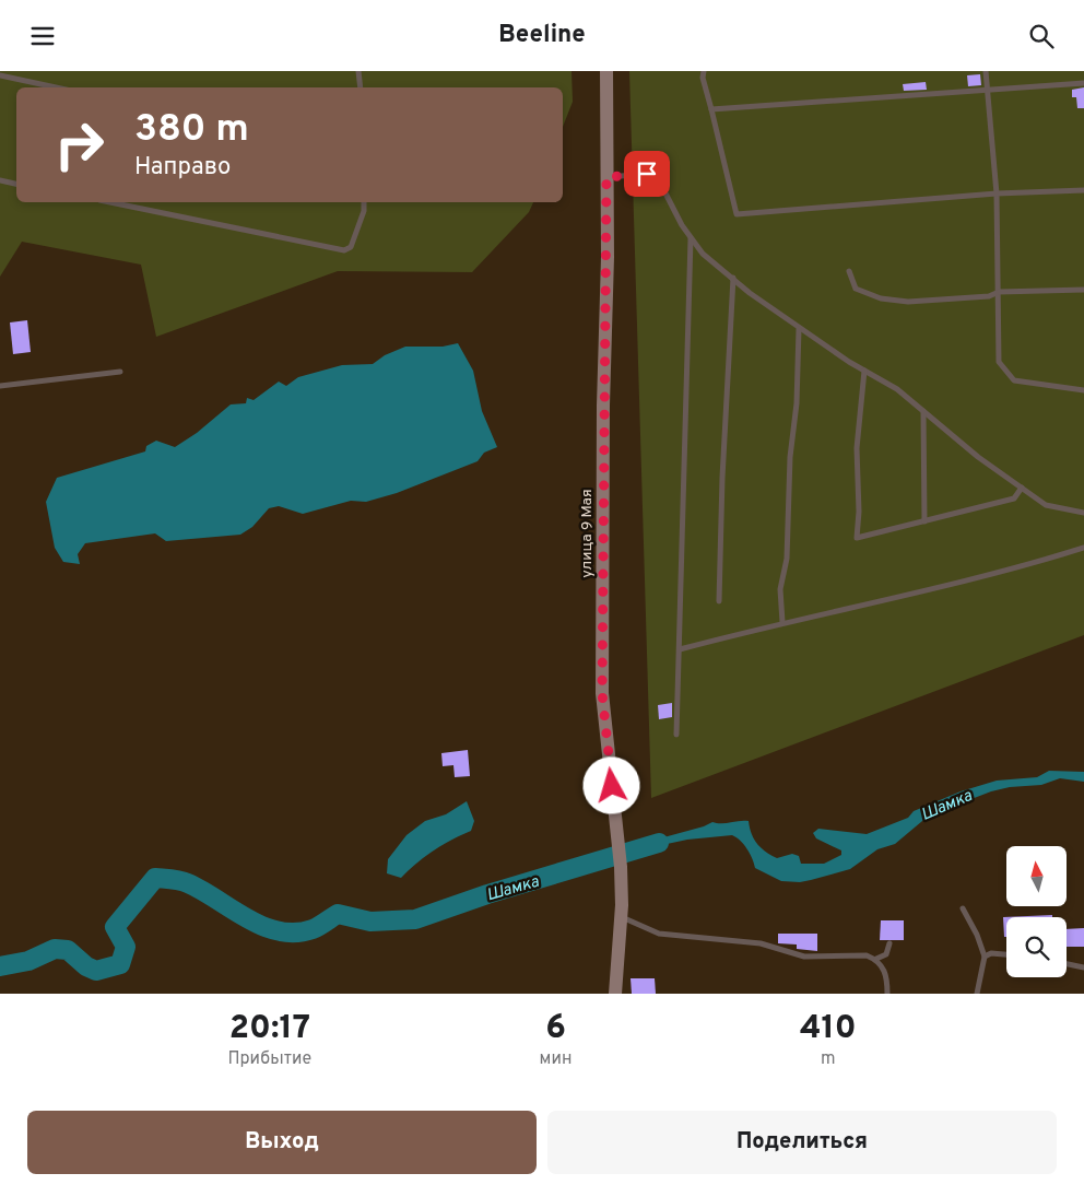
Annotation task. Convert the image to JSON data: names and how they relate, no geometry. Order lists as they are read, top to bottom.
{
  "streets": {
    "main road": ["улица 9 Мая"]
  },
  "water": ["Шамка"],
  "north": "top",
  "page": {
    "header": "Beeline",
    "turn": ["380 m", "Направо"],
    "eta": [
      "20:17",
      "Прибытие",
      "6",
      "мин",
      "410",
      "m"
    ],
    "buttons": ["Выход", "Поделиться"]
  }
}
